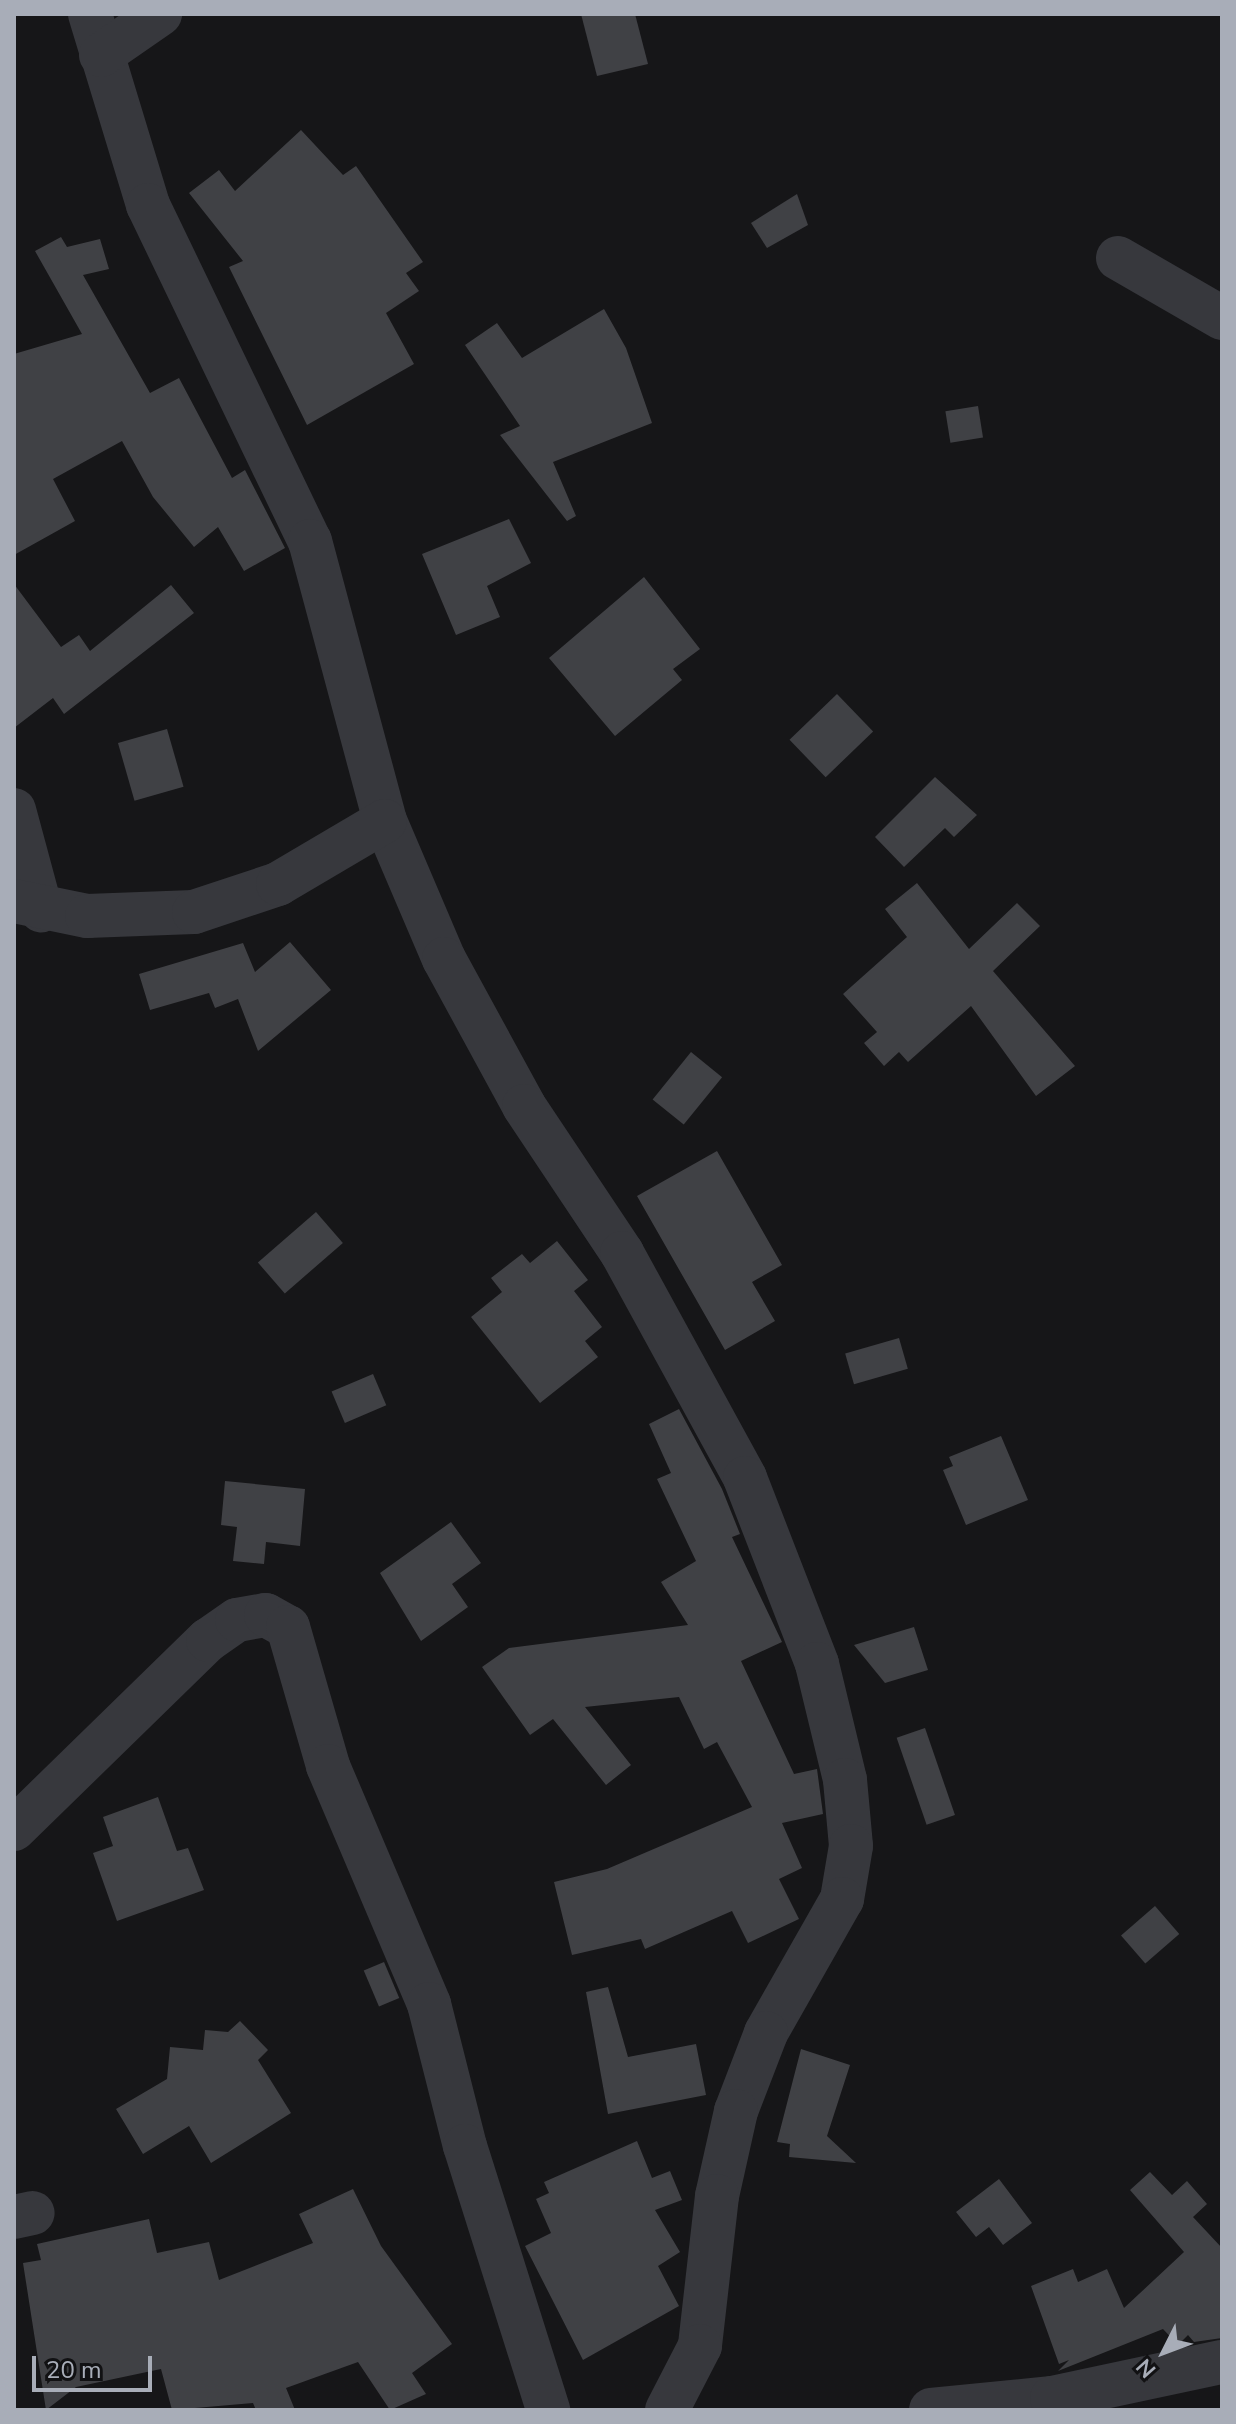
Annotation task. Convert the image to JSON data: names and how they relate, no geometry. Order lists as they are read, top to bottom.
{
  "scale_bar": "20 m",
  "north": "bottom left"
}
